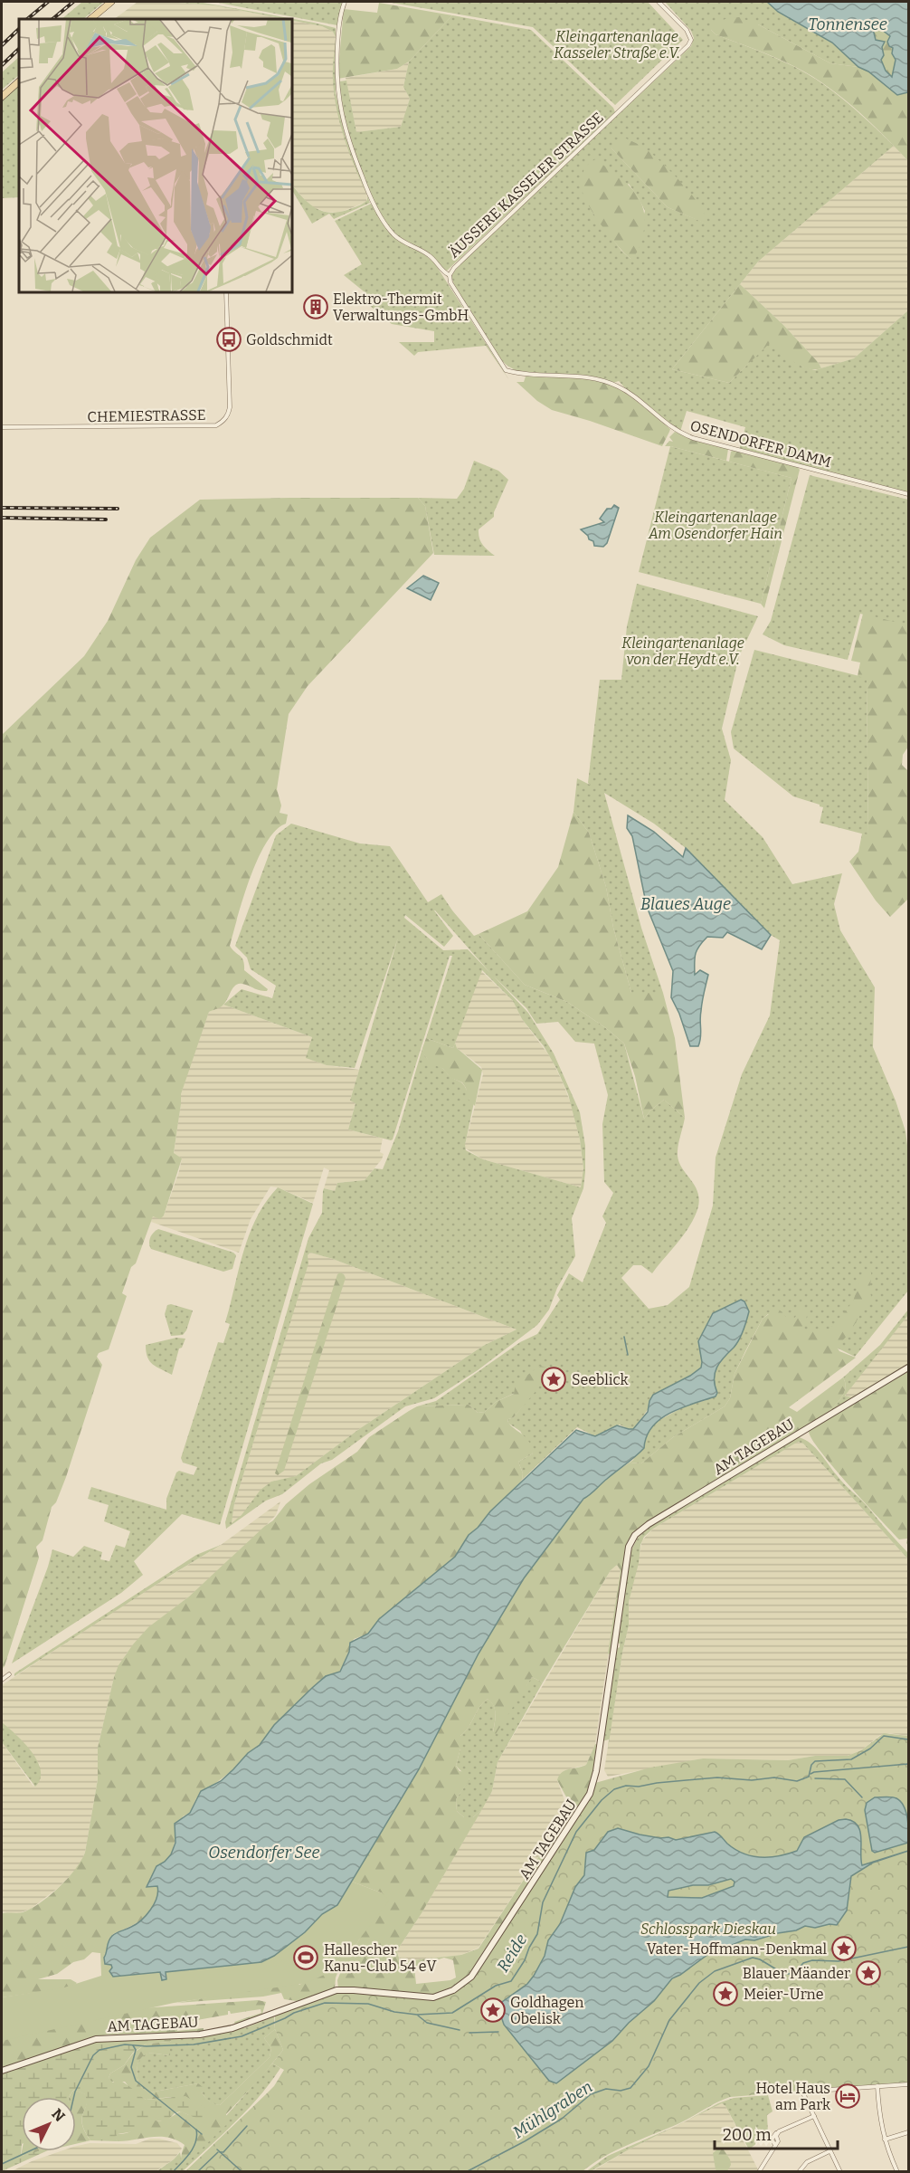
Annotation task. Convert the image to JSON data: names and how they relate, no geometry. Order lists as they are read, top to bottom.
{
  "streets": {
    "street": [
      "ÄUSSERE KASSELER STRASSE",
      "CHEMIESTRASSE",
      "OSENDORFER DAMM",
      "AM TAGEBAU"
    ]
  },
  "crossings": [
    ["ÄUSSERE KASSELER STRASSE", "OSENDORFER DAMM"]
  ],
  "water": [
    "Tonnensee",
    "Blaues Auge",
    "Osendorfer See",
    "Reide",
    "Mühlgraben"
  ],
  "parks": [
    "Kleingartenanlage Kasseler Straße e.V.",
    "Kleingartenanlage Am Osendorfer Hain",
    "Kleingartenanlage von der Heydt e.V.",
    "Schlosspark Dieskau"
  ],
  "places": {
    "building": ["Elektro-Thermit Verwaltungs-GmbH"],
    "bus stop": ["Goldschmidt"],
    "place": [
      "Seeblick",
      "Vater-Hoffmann-Denkmal",
      "Blauer Mäander",
      "Meier-Urne",
      "Goldhagen Obelisk"
    ],
    "sports": ["Hallescher Kanu-Club 54 eV"],
    "hotel": ["Hotel Haus am Park"]
  },
  "scale_bar": "200 m",
  "north": "top right"
}
